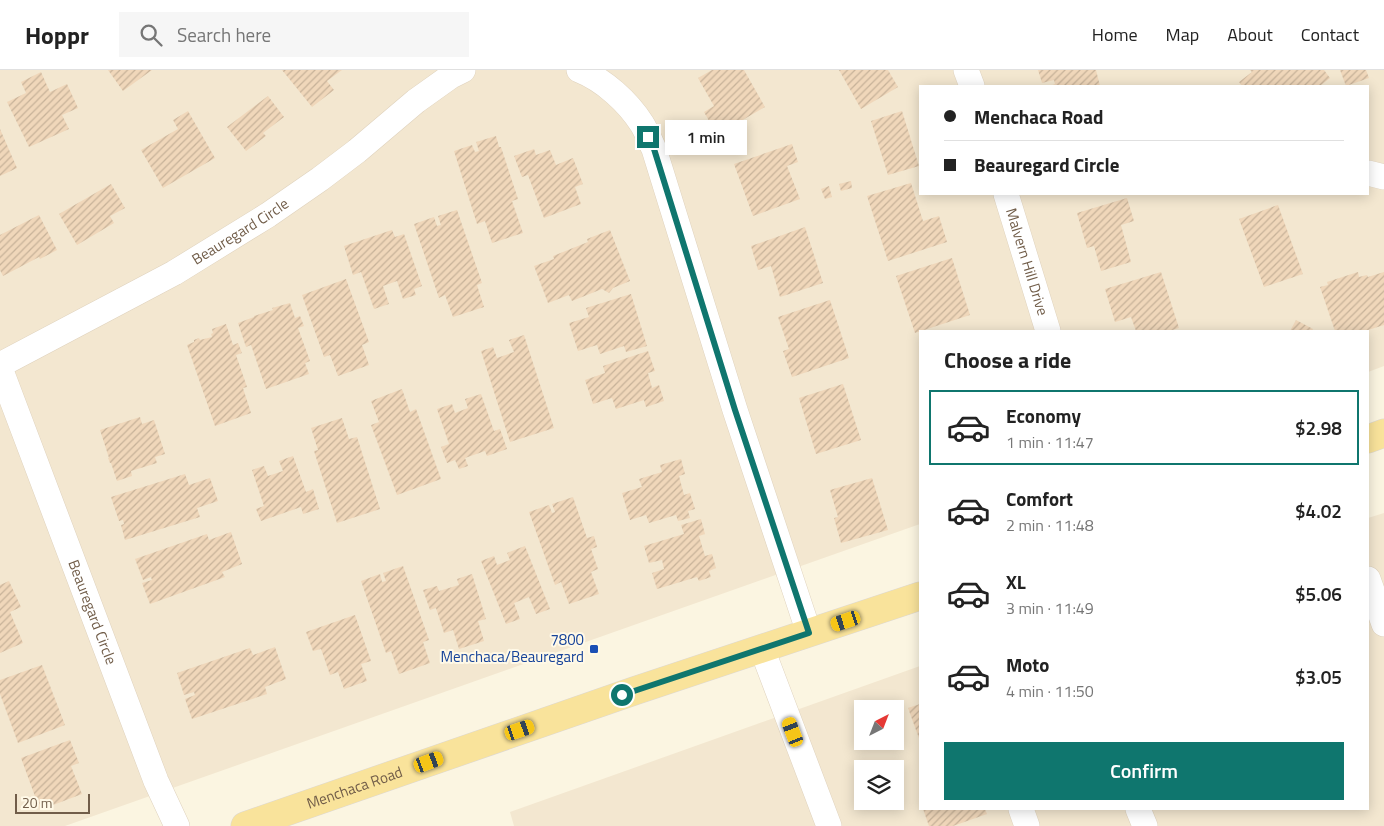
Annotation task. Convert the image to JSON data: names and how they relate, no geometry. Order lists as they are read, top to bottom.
{
  "streets": {
    "main road": ["Menchaca Road"],
    "street": ["Beauregard Circle", "Malvern Hill Drive"]
  },
  "places": {
    "transit": ["7800 Menchaca/Beauregard"]
  },
  "scale_bar": "20 m",
  "north": "top right",
  "page": {
    "header": "Hoppr",
    "search": "Search here",
    "nav": [
      "Home",
      "Map",
      "About",
      "Contact"
    ],
    "banner": ["Menchaca Road", "Beauregard Circle"],
    "bubble": "1 min",
    "heading": "Choose a ride",
    "list": [
      {
        "name": "Economy",
        "note": "1 min · 11:47",
        "value": "$2.98"
      },
      {
        "name": "Comfort",
        "note": "2 min · 11:48",
        "value": "$4.02"
      },
      {
        "name": "XL",
        "note": "3 min · 11:49",
        "value": "$5.06"
      },
      {
        "name": "Moto",
        "note": "4 min · 11:50",
        "value": "$3.05"
      }
    ],
    "buttons": "Confirm",
    "scale": "20 m"
  }
}
